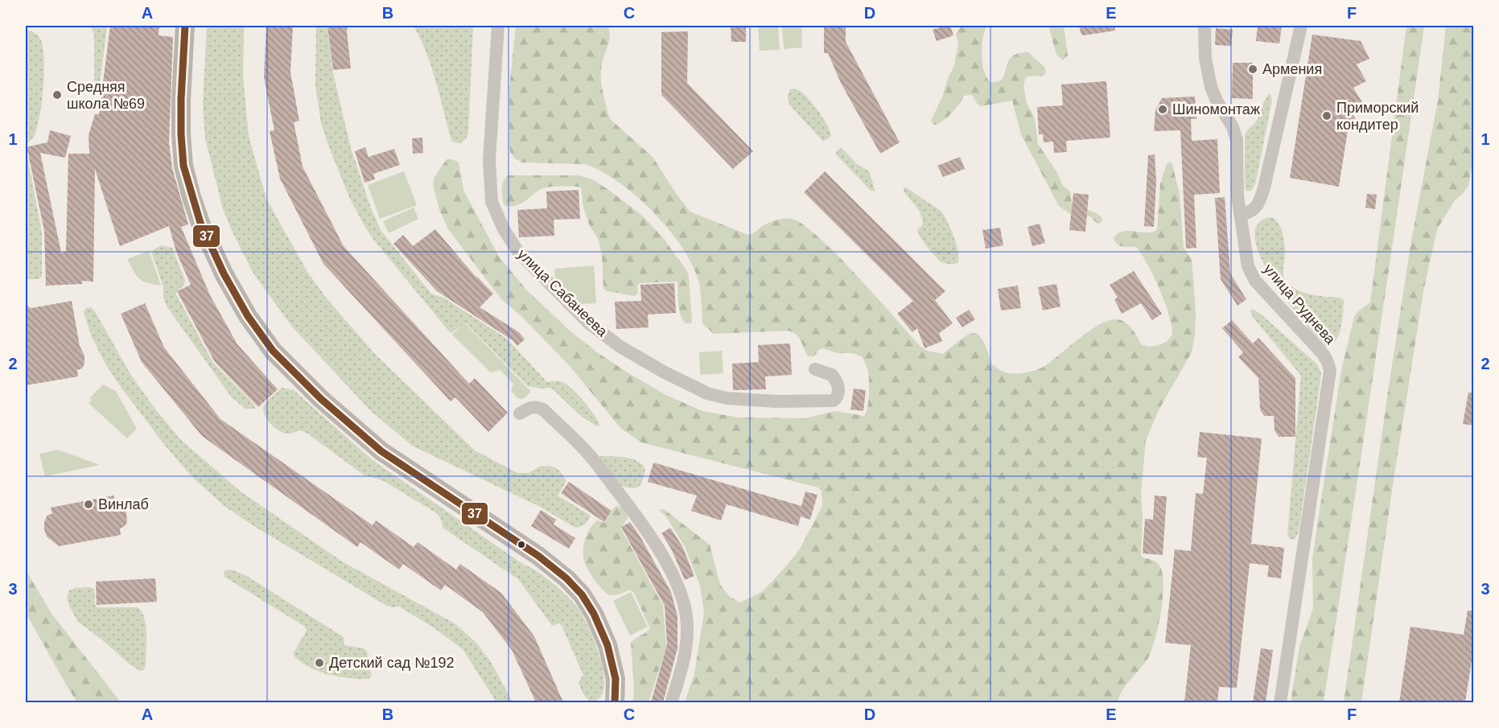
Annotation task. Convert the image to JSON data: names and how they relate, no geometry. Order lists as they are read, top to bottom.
{
  "streets": {
    "street": ["улица Сабанеева", "улица Руднева"]
  },
  "places": [
    "Армения",
    "Средняя школа №69",
    "Шиномонтаж",
    "Приморский кондитер",
    "Винлаб",
    "Детский сад №192"
  ],
  "lines": ["transit line 37"],
  "grid": {
    "columns": [
      "A",
      "B",
      "C",
      "D",
      "E",
      "F"
    ],
    "rows": ["1", "2", "3"]
  }
}
